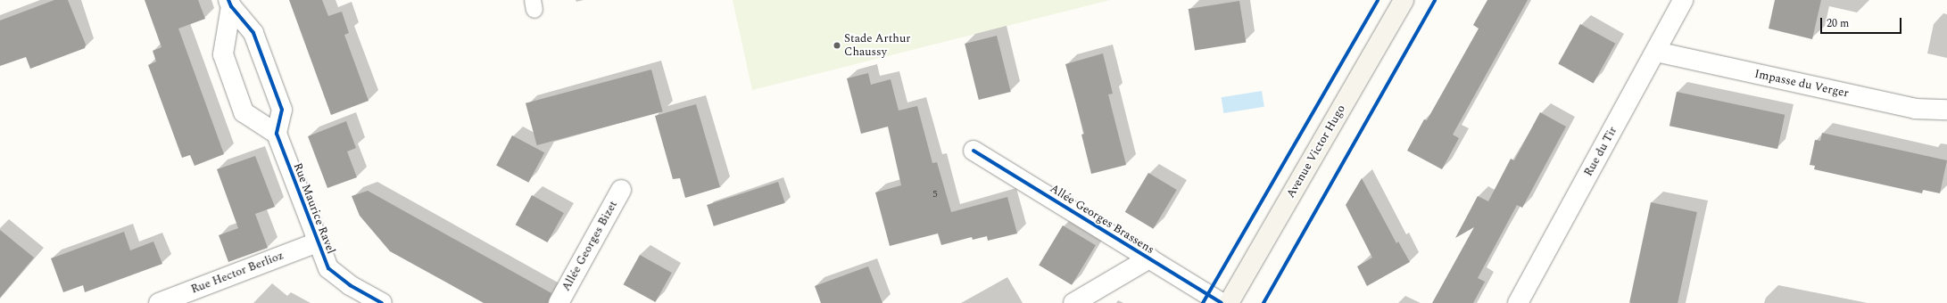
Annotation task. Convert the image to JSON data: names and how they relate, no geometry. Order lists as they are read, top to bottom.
{
  "streets": {
    "main road": ["Avenue Victor Hugo"],
    "street": [
      "Impasse du Verger",
      "Rue du Tir",
      "Rue Maurice Ravel",
      "Allée Georges Brassens",
      "Allée Georges Bizet",
      "Rue Hector Berlioz"
    ]
  },
  "crossings": [
    ["Impasse du Verger", "Rue du Tir"],
    ["Rue Maurice Ravel", "Rue Hector Berlioz"]
  ],
  "places": ["Stade Arthur Chaussy"],
  "house_numbers": ["5"],
  "scale_bar": "20 m"
}
